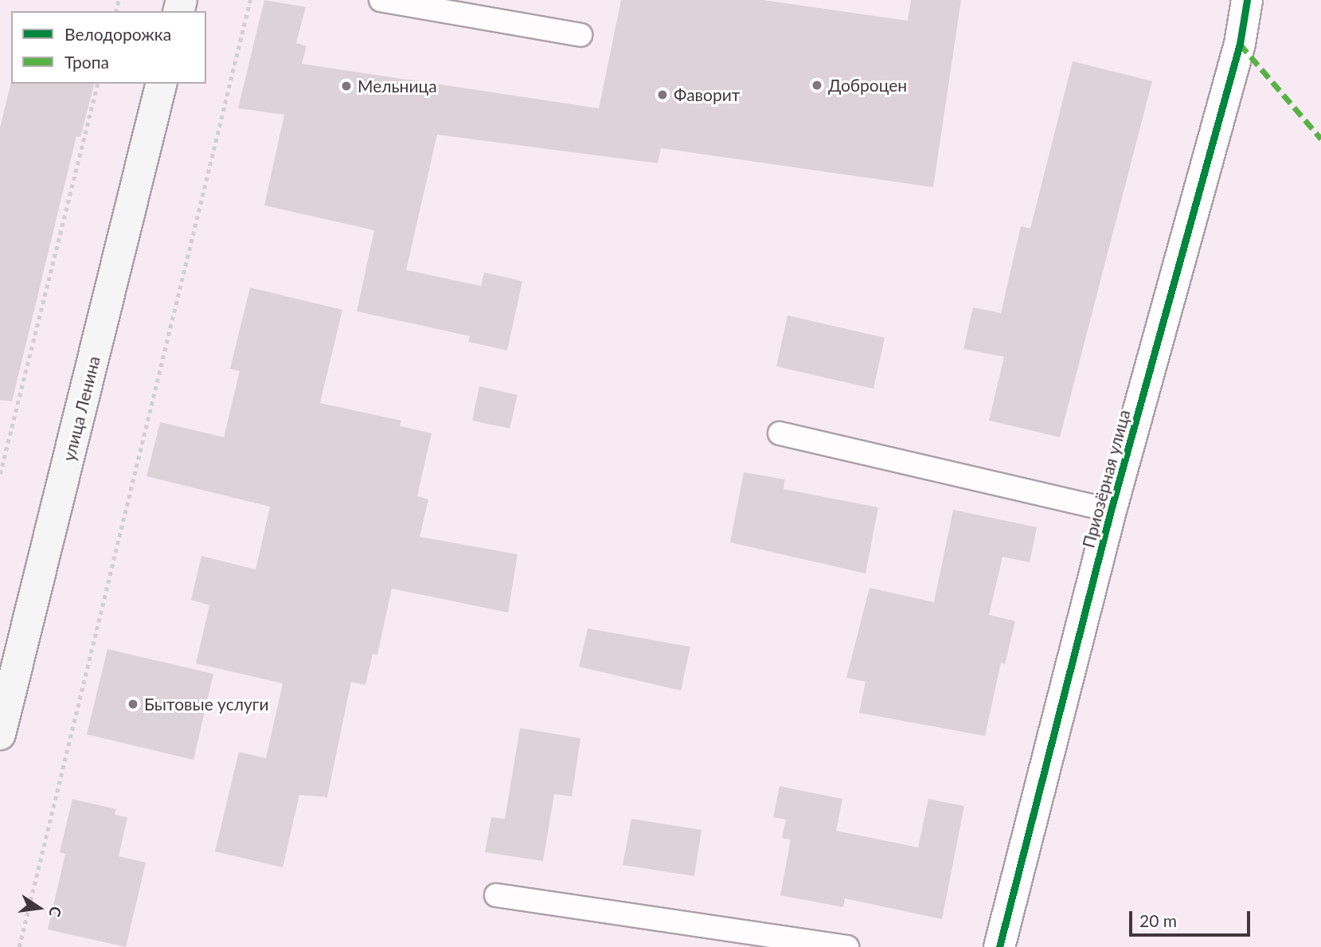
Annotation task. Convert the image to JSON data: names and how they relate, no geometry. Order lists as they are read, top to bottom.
{
  "streets": {
    "main road": ["улица Ленина"],
    "street": ["Приозёрная улица"]
  },
  "places": [
    "Доброцен",
    "Мельница",
    "Фаворит",
    "Бытовые услуги"
  ],
  "legend": ["Велодорожка", "Тропа"],
  "scale_bar": "20 m",
  "north": "right"
}
